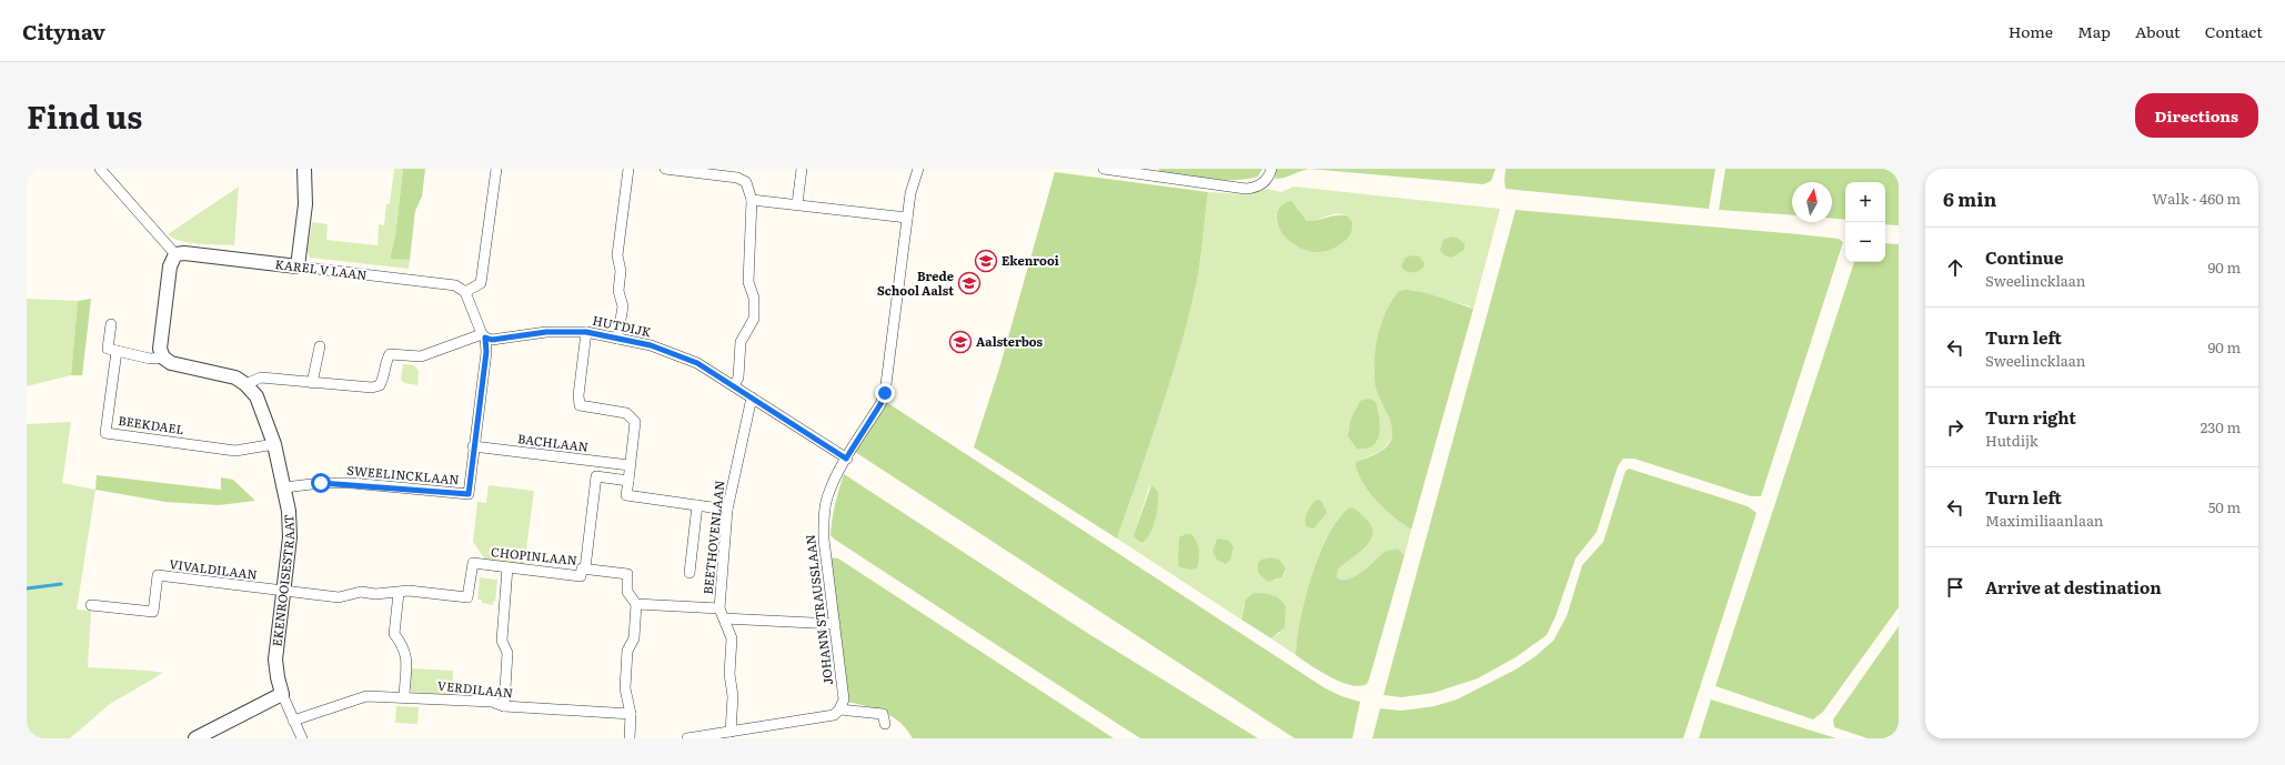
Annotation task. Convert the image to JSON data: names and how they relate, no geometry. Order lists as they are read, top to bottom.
{
  "streets": {
    "street": [
      "KAREL V LAAN",
      "HUTDIJK",
      "BEEKDAEL",
      "BACHLAAN",
      "SWEELINCKLAAN",
      "BEETHOVENLAAN",
      "CHOPINLAAN",
      "VIVALDILAAN",
      "EKENROOISESTRAAT",
      "JOHANN STRAUSSLAAN",
      "VERDILAAN"
    ]
  },
  "crossings": [
    ["HUTDIJK", "SWEELINCKLAAN"],
    ["HUTDIJK", "BEETHOVENLAAN"],
    ["HUTDIJK", "EKENROOISESTRAAT"],
    ["HUTDIJK", "JOHANN STRAUSSLAAN"],
    ["BEEKDAEL", "EKENROOISESTRAAT"],
    ["BACHLAAN", "SWEELINCKLAAN"],
    ["SWEELINCKLAAN", "EKENROOISESTRAAT"],
    ["CHOPINLAAN", "VIVALDILAAN"],
    ["CHOPINLAAN", "EKENROOISESTRAAT"],
    ["VIVALDILAAN", "EKENROOISESTRAAT"]
  ],
  "places": {
    "school or university": ["Ekenrooi", "Brede School Aalst", "Aalsterbos"]
  },
  "north": "top",
  "page": {
    "header": "Citynav",
    "nav": [
      "Home",
      "Map",
      "About",
      "Contact"
    ],
    "title": "Find us",
    "buttons": "Directions",
    "heading": ["6 min", "Walk · 460 m"],
    "map_buttons": ["+", "−"],
    "list": [
      ["Continue", "Sweelincklaan", "90 m"],
      ["Turn left", "Sweelincklaan", "90 m"],
      ["Turn right", "Hutdijk", "230 m"],
      ["Turn left", "Maximiliaanlaan", "50 m"],
      "Arrive at destination"
    ]
  }
}
